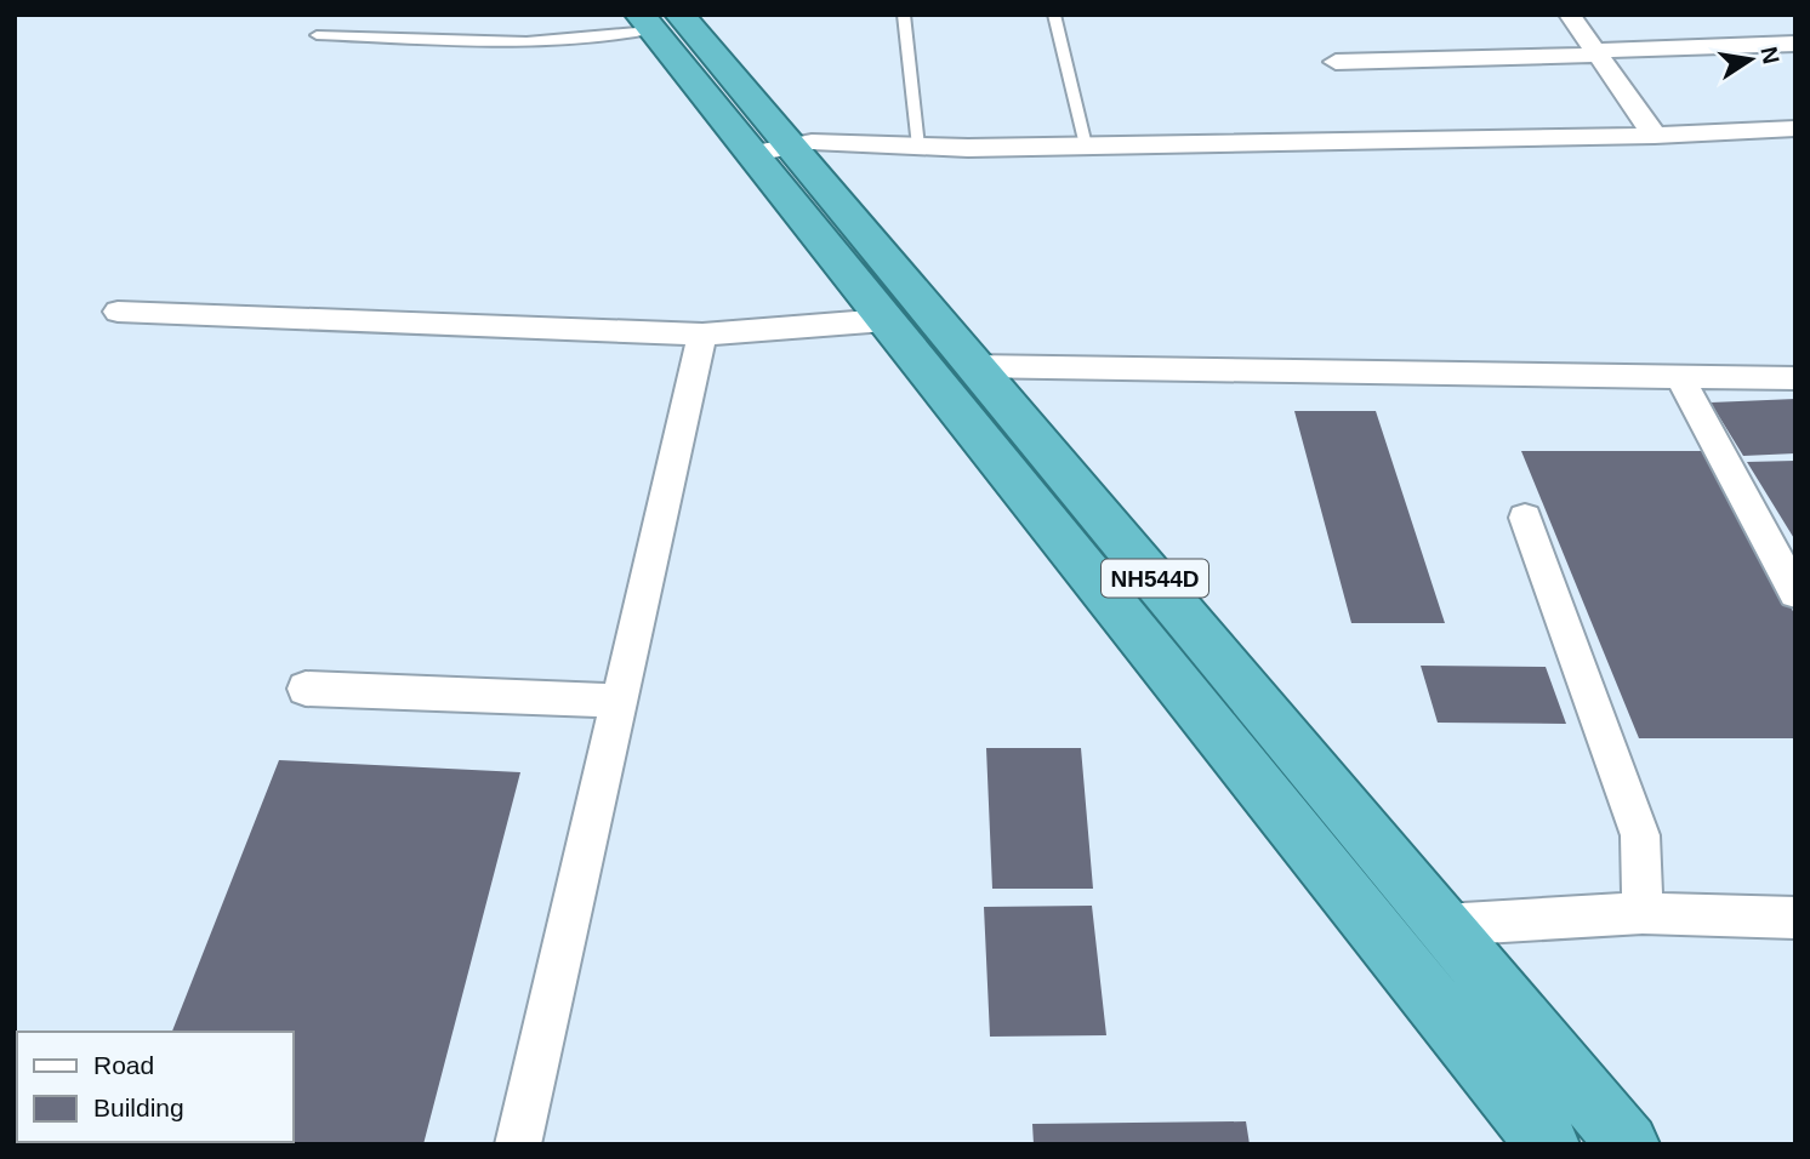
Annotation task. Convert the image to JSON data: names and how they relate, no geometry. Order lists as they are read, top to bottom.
{
  "streets": {
    "highway": ["NH544D"]
  },
  "legend": ["Road", "Building"],
  "north": "right"
}
